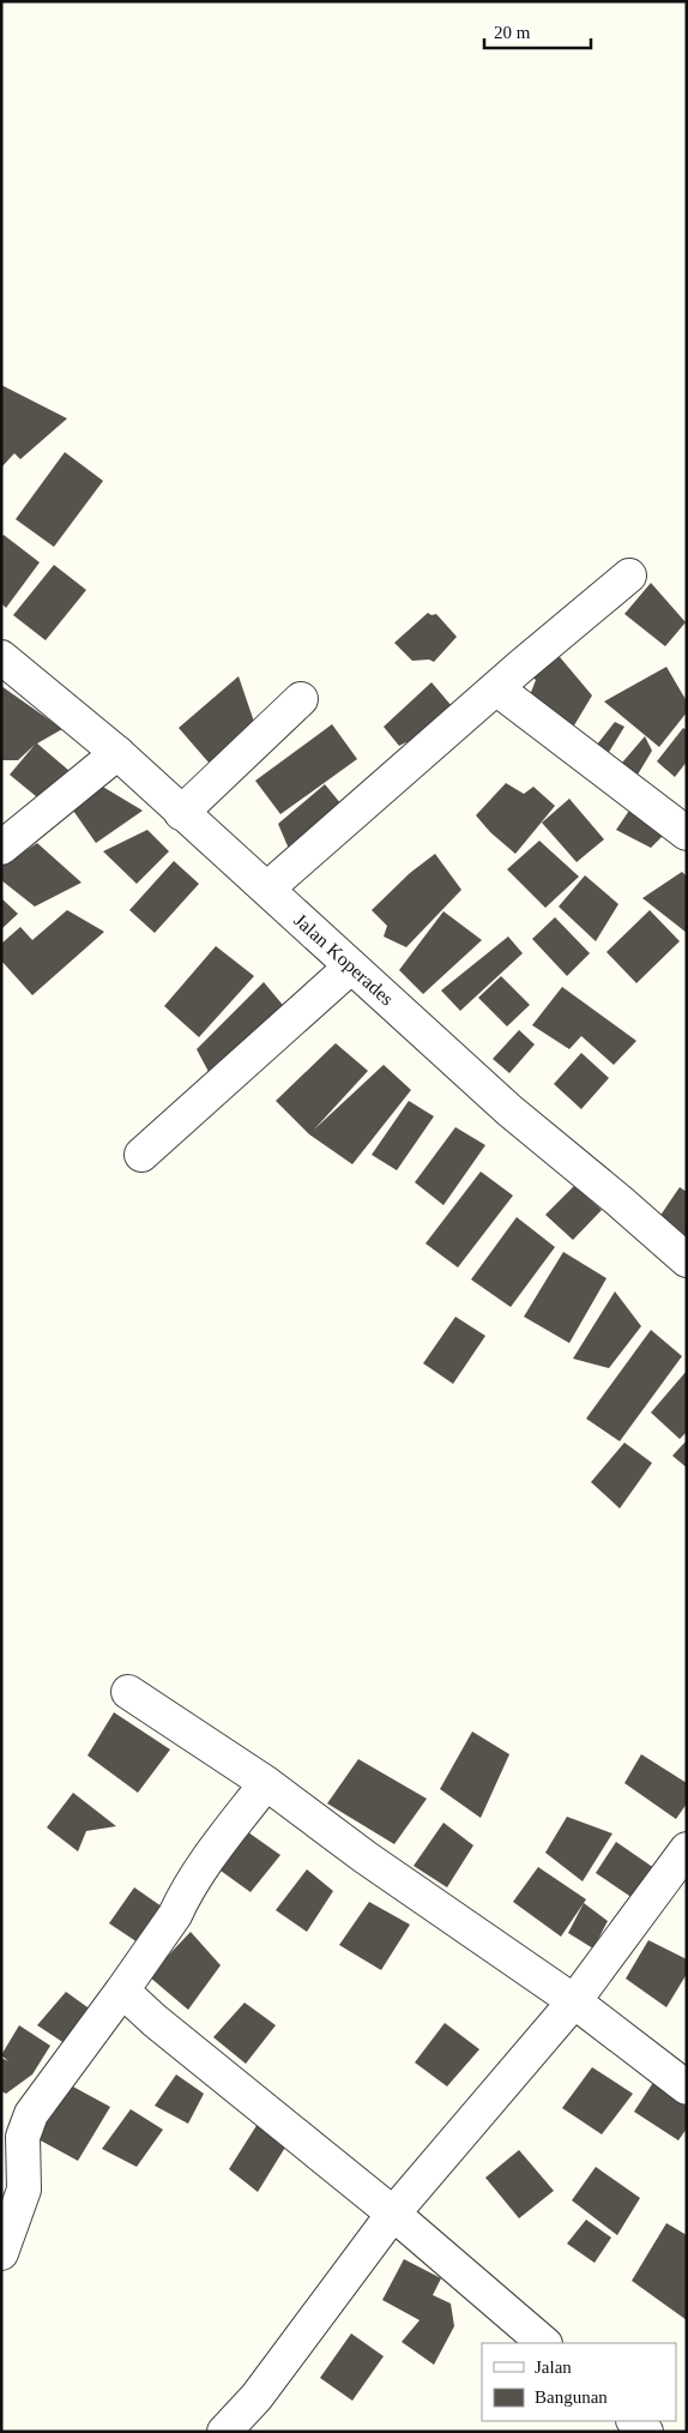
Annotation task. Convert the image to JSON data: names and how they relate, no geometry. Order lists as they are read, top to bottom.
{
  "streets": {
    "street": ["Jalan Koperades"]
  },
  "legend": ["Jalan", "Bangunan"],
  "scale_bar": "20 m"
}
